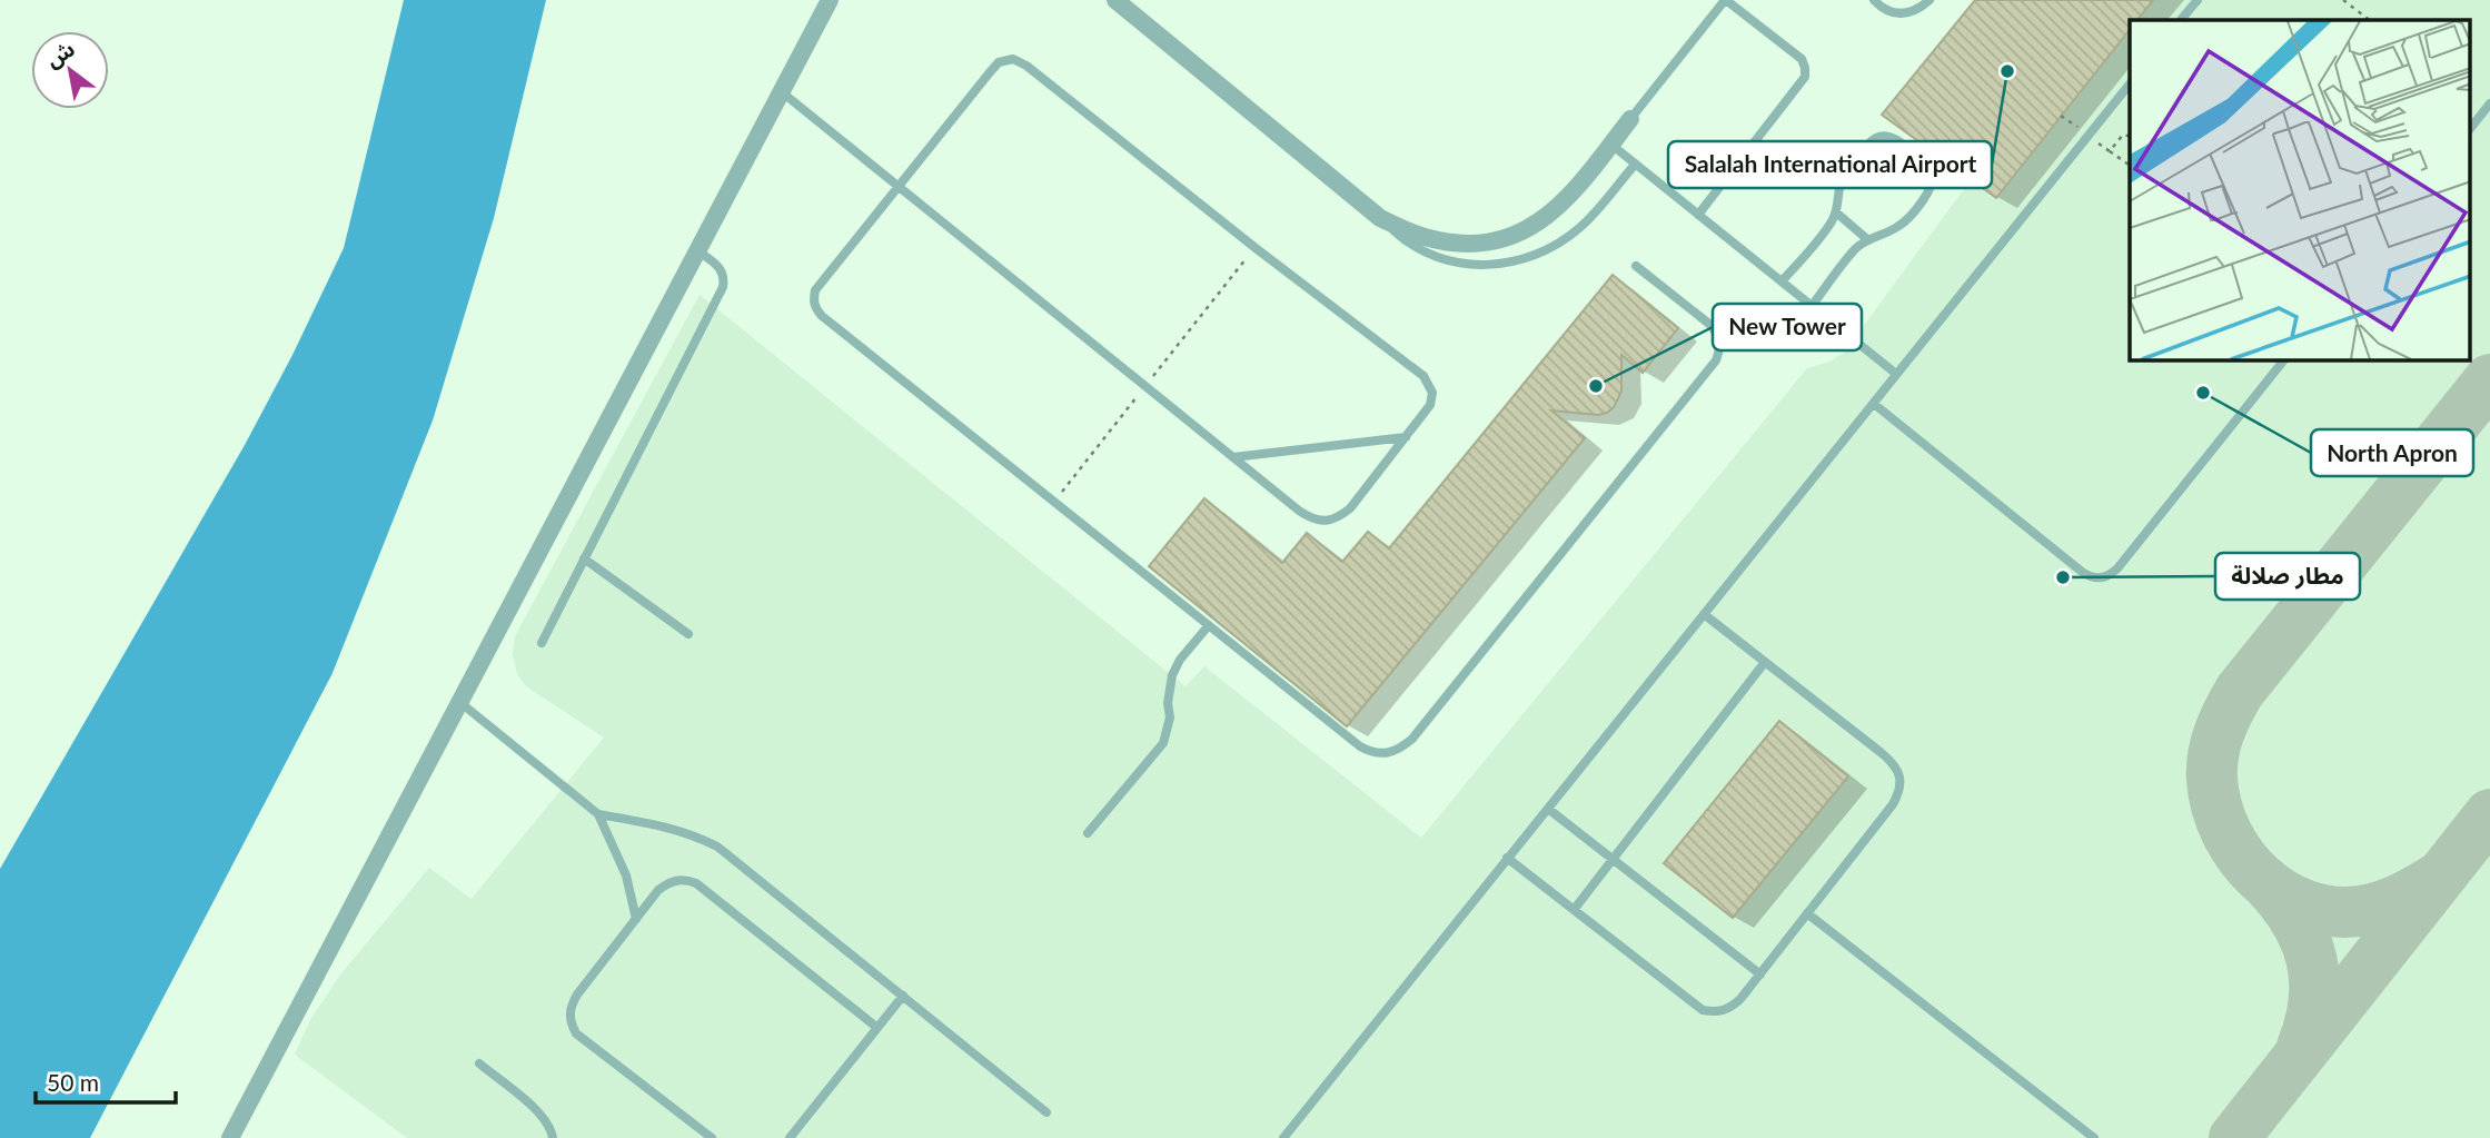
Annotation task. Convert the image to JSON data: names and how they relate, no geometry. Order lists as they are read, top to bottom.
{
  "places": [
    "Salalah International Airport",
    "New Tower",
    "North Apron",
    "مطار صلالة"
  ],
  "scale_bar": "50 m",
  "north": "top left"
}
